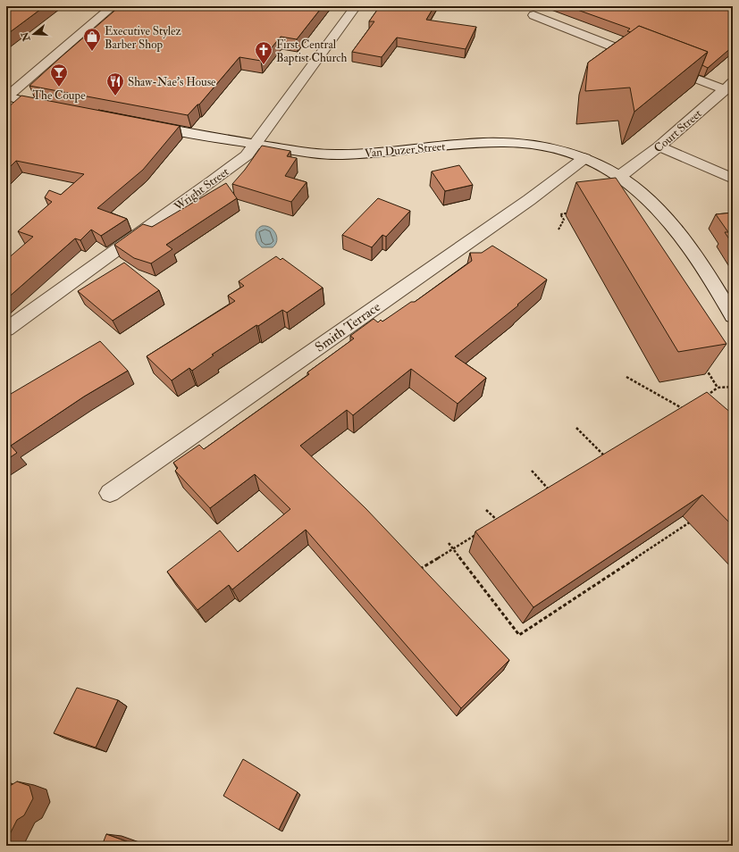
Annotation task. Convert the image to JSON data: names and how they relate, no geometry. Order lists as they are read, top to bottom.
{
  "streets": {
    "street": [
      "Court Street",
      "Van Duzer Street",
      "Wright Street",
      "Smith Terrace"
    ]
  },
  "crossings": [
    ["Court Street", "Van Duzer Street"],
    ["Van Duzer Street", "Wright Street"],
    ["Van Duzer Street", "Smith Terrace"]
  ],
  "places": {
    "shop": ["Executive Stylez Barber Shop"],
    "church": ["First Central Baptist Church"],
    "bar": ["The Coupe"],
    "restaurant": ["Shaw-Nae's House"]
  },
  "north": "left"
}
